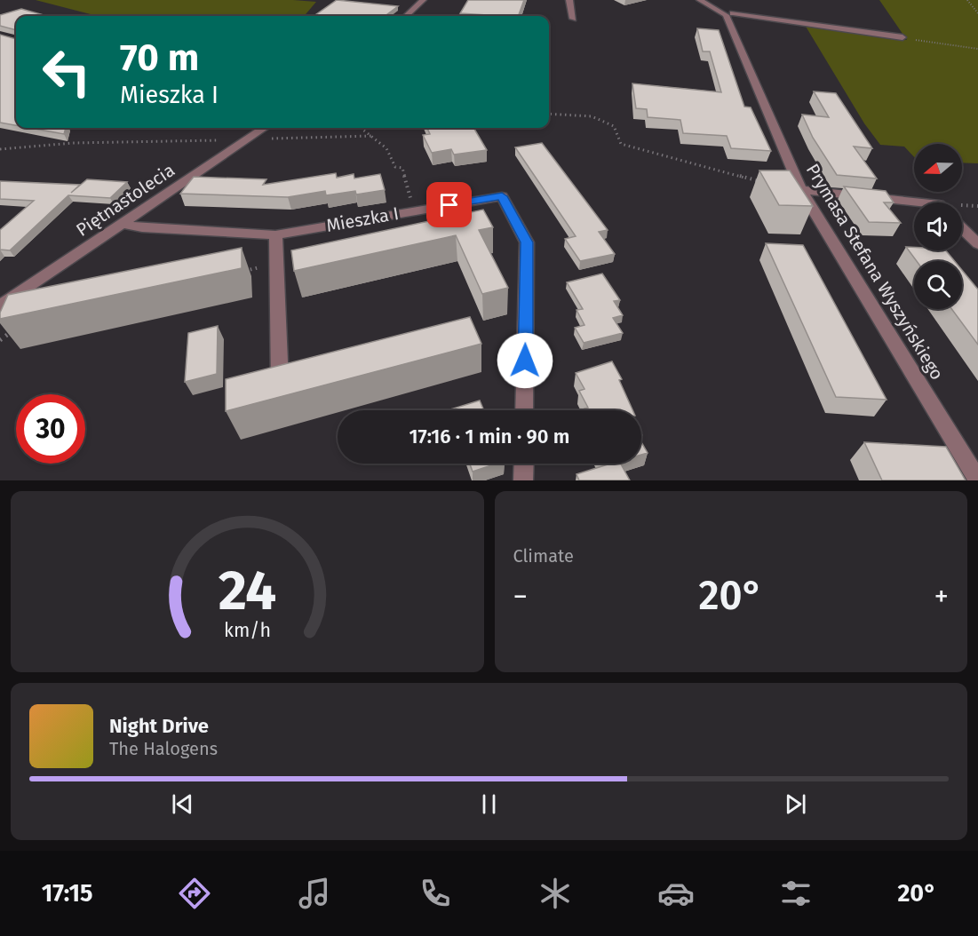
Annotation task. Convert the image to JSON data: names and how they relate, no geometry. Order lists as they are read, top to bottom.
{
  "streets": {
    "street": ["Piętnastolecia", "Mieszka I", "Prymasa Stefana Wyszyńskiego"]
  },
  "crossings": [
    ["Piętnastolecia", "Mieszka I"]
  ],
  "north": "left",
  "page": {
    "turn": ["70 m", "Mieszka I"],
    "limit": "30",
    "trip": "17:16 · 1 min · 90 m",
    "tile": "Climate",
    "heat": ["−", "20°", "+"],
    "song": ["Night Drive", "The Halogens"],
    "tabs": ["17:15", "20°"],
    "gauge": ["24", "km/h"]
  }
}
